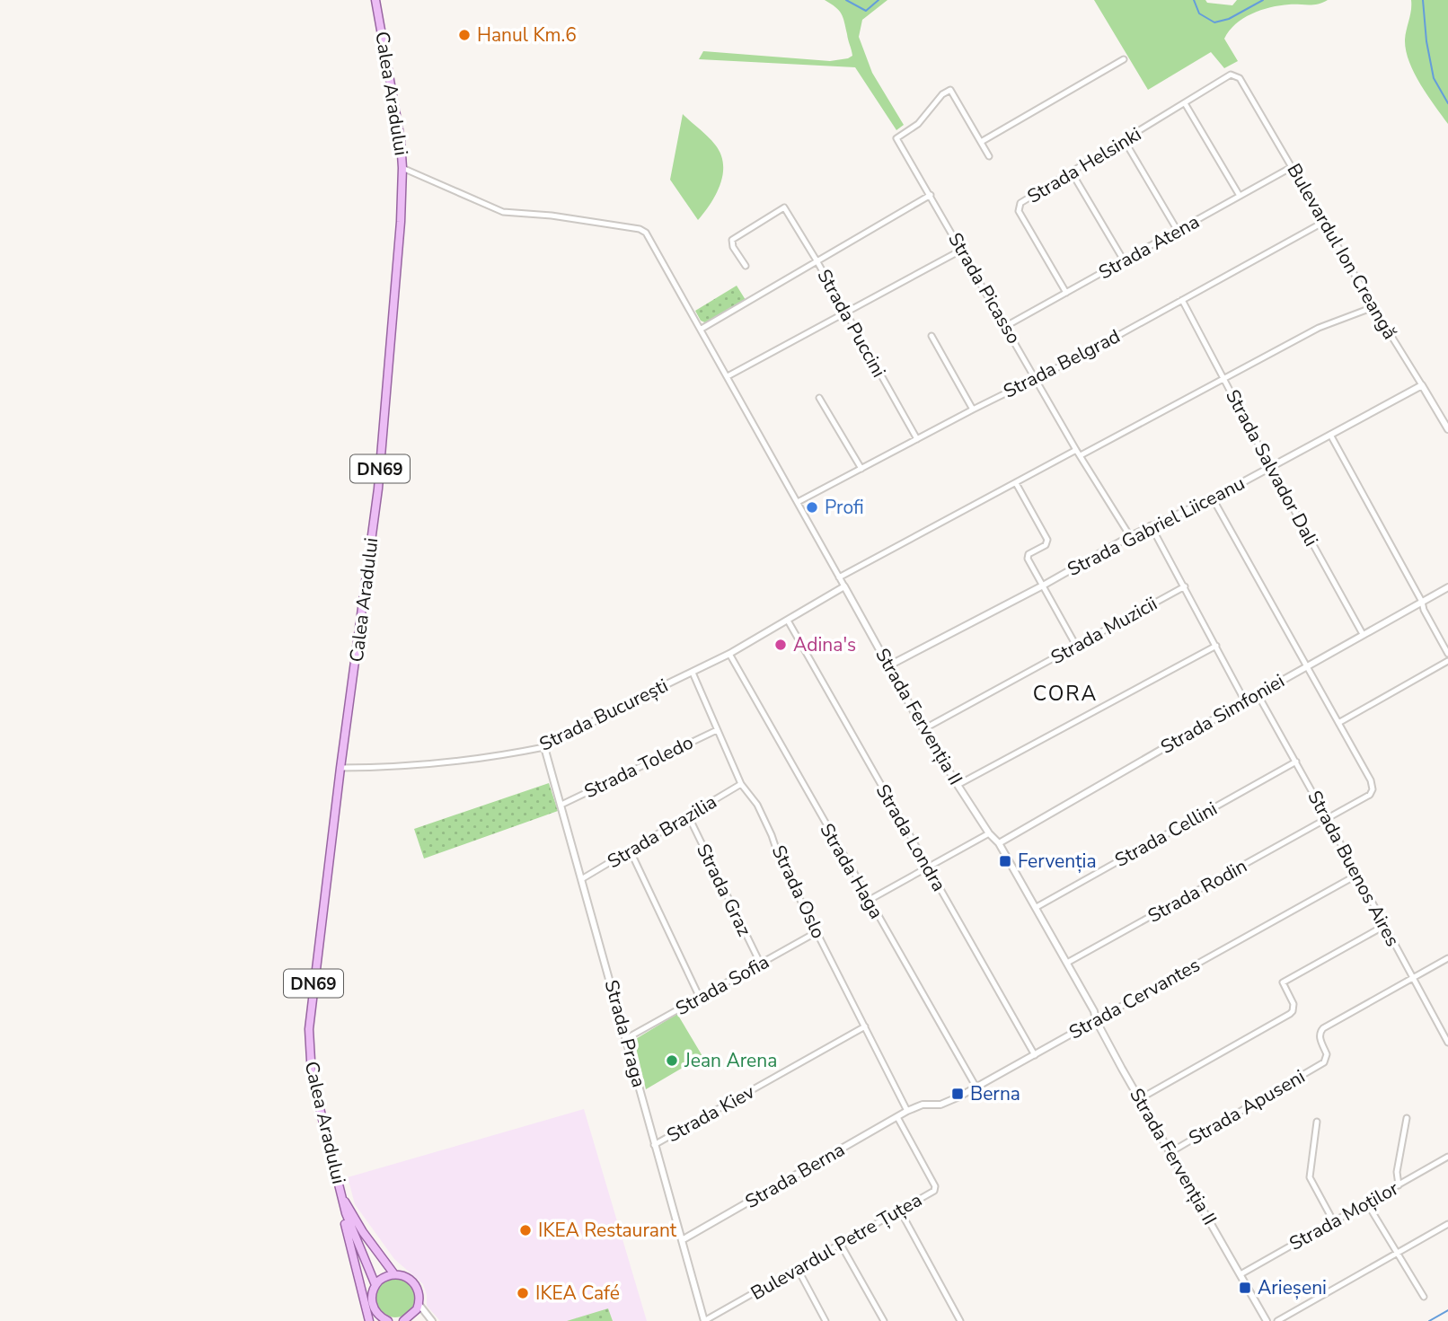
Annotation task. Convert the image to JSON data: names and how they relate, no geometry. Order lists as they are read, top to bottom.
{
  "streets": {
    "main road": ["Calea Aradului", "DN69"],
    "street": [
      "Strada Helsinki",
      "Strada Atena",
      "Bulevardul Ion Creangă",
      "Strada Picasso",
      "Strada Puccini",
      "Strada Belgrad",
      "Strada Salvador Dali",
      "Strada Gabriel Liiceanu",
      "Strada Muzicii",
      "Strada Simfoniei",
      "Strada București",
      "Strada Fervenția II",
      "Strada Toledo",
      "Strada Brazilia",
      "Strada Cellini",
      "Strada Londra",
      "Strada Buenos Aires",
      "Strada Haga",
      "Strada Graz",
      "Strada Rodin",
      "Strada Oslo",
      "Strada Sofia",
      "Strada Cervantes",
      "Strada Praga",
      "Strada Apuseni",
      "Strada Kiev",
      "Strada Berna",
      "Strada Moților",
      "Bulevardul Petre Țuțea"
    ]
  },
  "crossings": [
    ["Calea Aradului", "DN69"],
    ["Calea Aradului", "Strada București"],
    ["Calea Aradului", "Strada Fervenția II"],
    ["Strada Helsinki", "Strada Atena"],
    ["Strada Helsinki", "Bulevardul Ion Creangă"],
    ["Strada Atena", "Bulevardul Ion Creangă"],
    ["Strada Atena", "Strada Picasso"],
    ["Bulevardul Ion Creangă", "Strada Belgrad"],
    ["Bulevardul Ion Creangă", "Strada Gabriel Liiceanu"],
    ["Strada Picasso", "Strada Belgrad"],
    ["Strada Picasso", "Strada Gabriel Liiceanu"],
    ["Strada Puccini", "Strada Belgrad"],
    ["Strada Belgrad", "Strada Salvador Dali"],
    ["Strada Belgrad", "Strada Fervenția II"],
    ["Strada Salvador Dali", "Strada Gabriel Liiceanu"],
    ["Strada Salvador Dali", "Strada Simfoniei"],
    ["Strada Gabriel Liiceanu", "Strada Fervenția II"],
    ["Strada Muzicii", "Strada Fervenția II"],
    ["Strada Simfoniei", "Strada Fervenția II"],
    ["Strada Simfoniei", "Strada Buenos Aires"],
    ["Strada București", "Strada Fervenția II"],
    ["Strada București", "Strada Londra"],
    ["Strada București", "Strada Haga"],
    ["Strada București", "Strada Oslo"],
    ["Strada București", "Strada Praga"],
    ["Strada Fervenția II", "Strada Cellini"],
    ["Strada Fervenția II", "Strada Rodin"],
    ["Strada Fervenția II", "Strada Cervantes"],
    ["Strada Fervenția II", "Strada Apuseni"],
    ["Strada Fervenția II", "Strada Moților"],
    ["Strada Toledo", "Strada Oslo"],
    ["Strada Toledo", "Strada Praga"],
    ["Strada Brazilia", "Strada Graz"],
    ["Strada Brazilia", "Strada Oslo"],
    ["Strada Brazilia", "Strada Praga"],
    ["Strada Cellini", "Strada Buenos Aires"],
    ["Strada Londra", "Strada Cervantes"],
    ["Strada Buenos Aires", "Strada Rodin"],
    ["Strada Buenos Aires", "Strada Cervantes"],
    ["Strada Buenos Aires", "Strada Apuseni"],
    ["Strada Haga", "Strada Cervantes"],
    ["Strada Graz", "Strada Sofia"],
    ["Strada Oslo", "Strada Sofia"],
    ["Strada Oslo", "Strada Cervantes"],
    ["Strada Oslo", "Strada Kiev"],
    ["Strada Oslo", "Strada Berna"],
    ["Strada Sofia", "Strada Praga"],
    ["Strada Cervantes", "Strada Berna"],
    ["Strada Praga", "Strada Kiev"],
    ["Strada Praga", "Strada Berna"],
    ["Strada Praga", "Bulevardul Petre Țuțea"],
    ["Strada Berna", "Bulevardul Petre Țuțea"]
  ],
  "districts": ["CORA"],
  "places": {
    "other": [
      "Hanul Km.6",
      "Profi",
      "Adina's",
      "Jean Arena",
      "IKEA Restaurant",
      "IKEA Café"
    ],
    "transit": ["Fervenția", "Berna", "Arieșeni"]
  }
}
